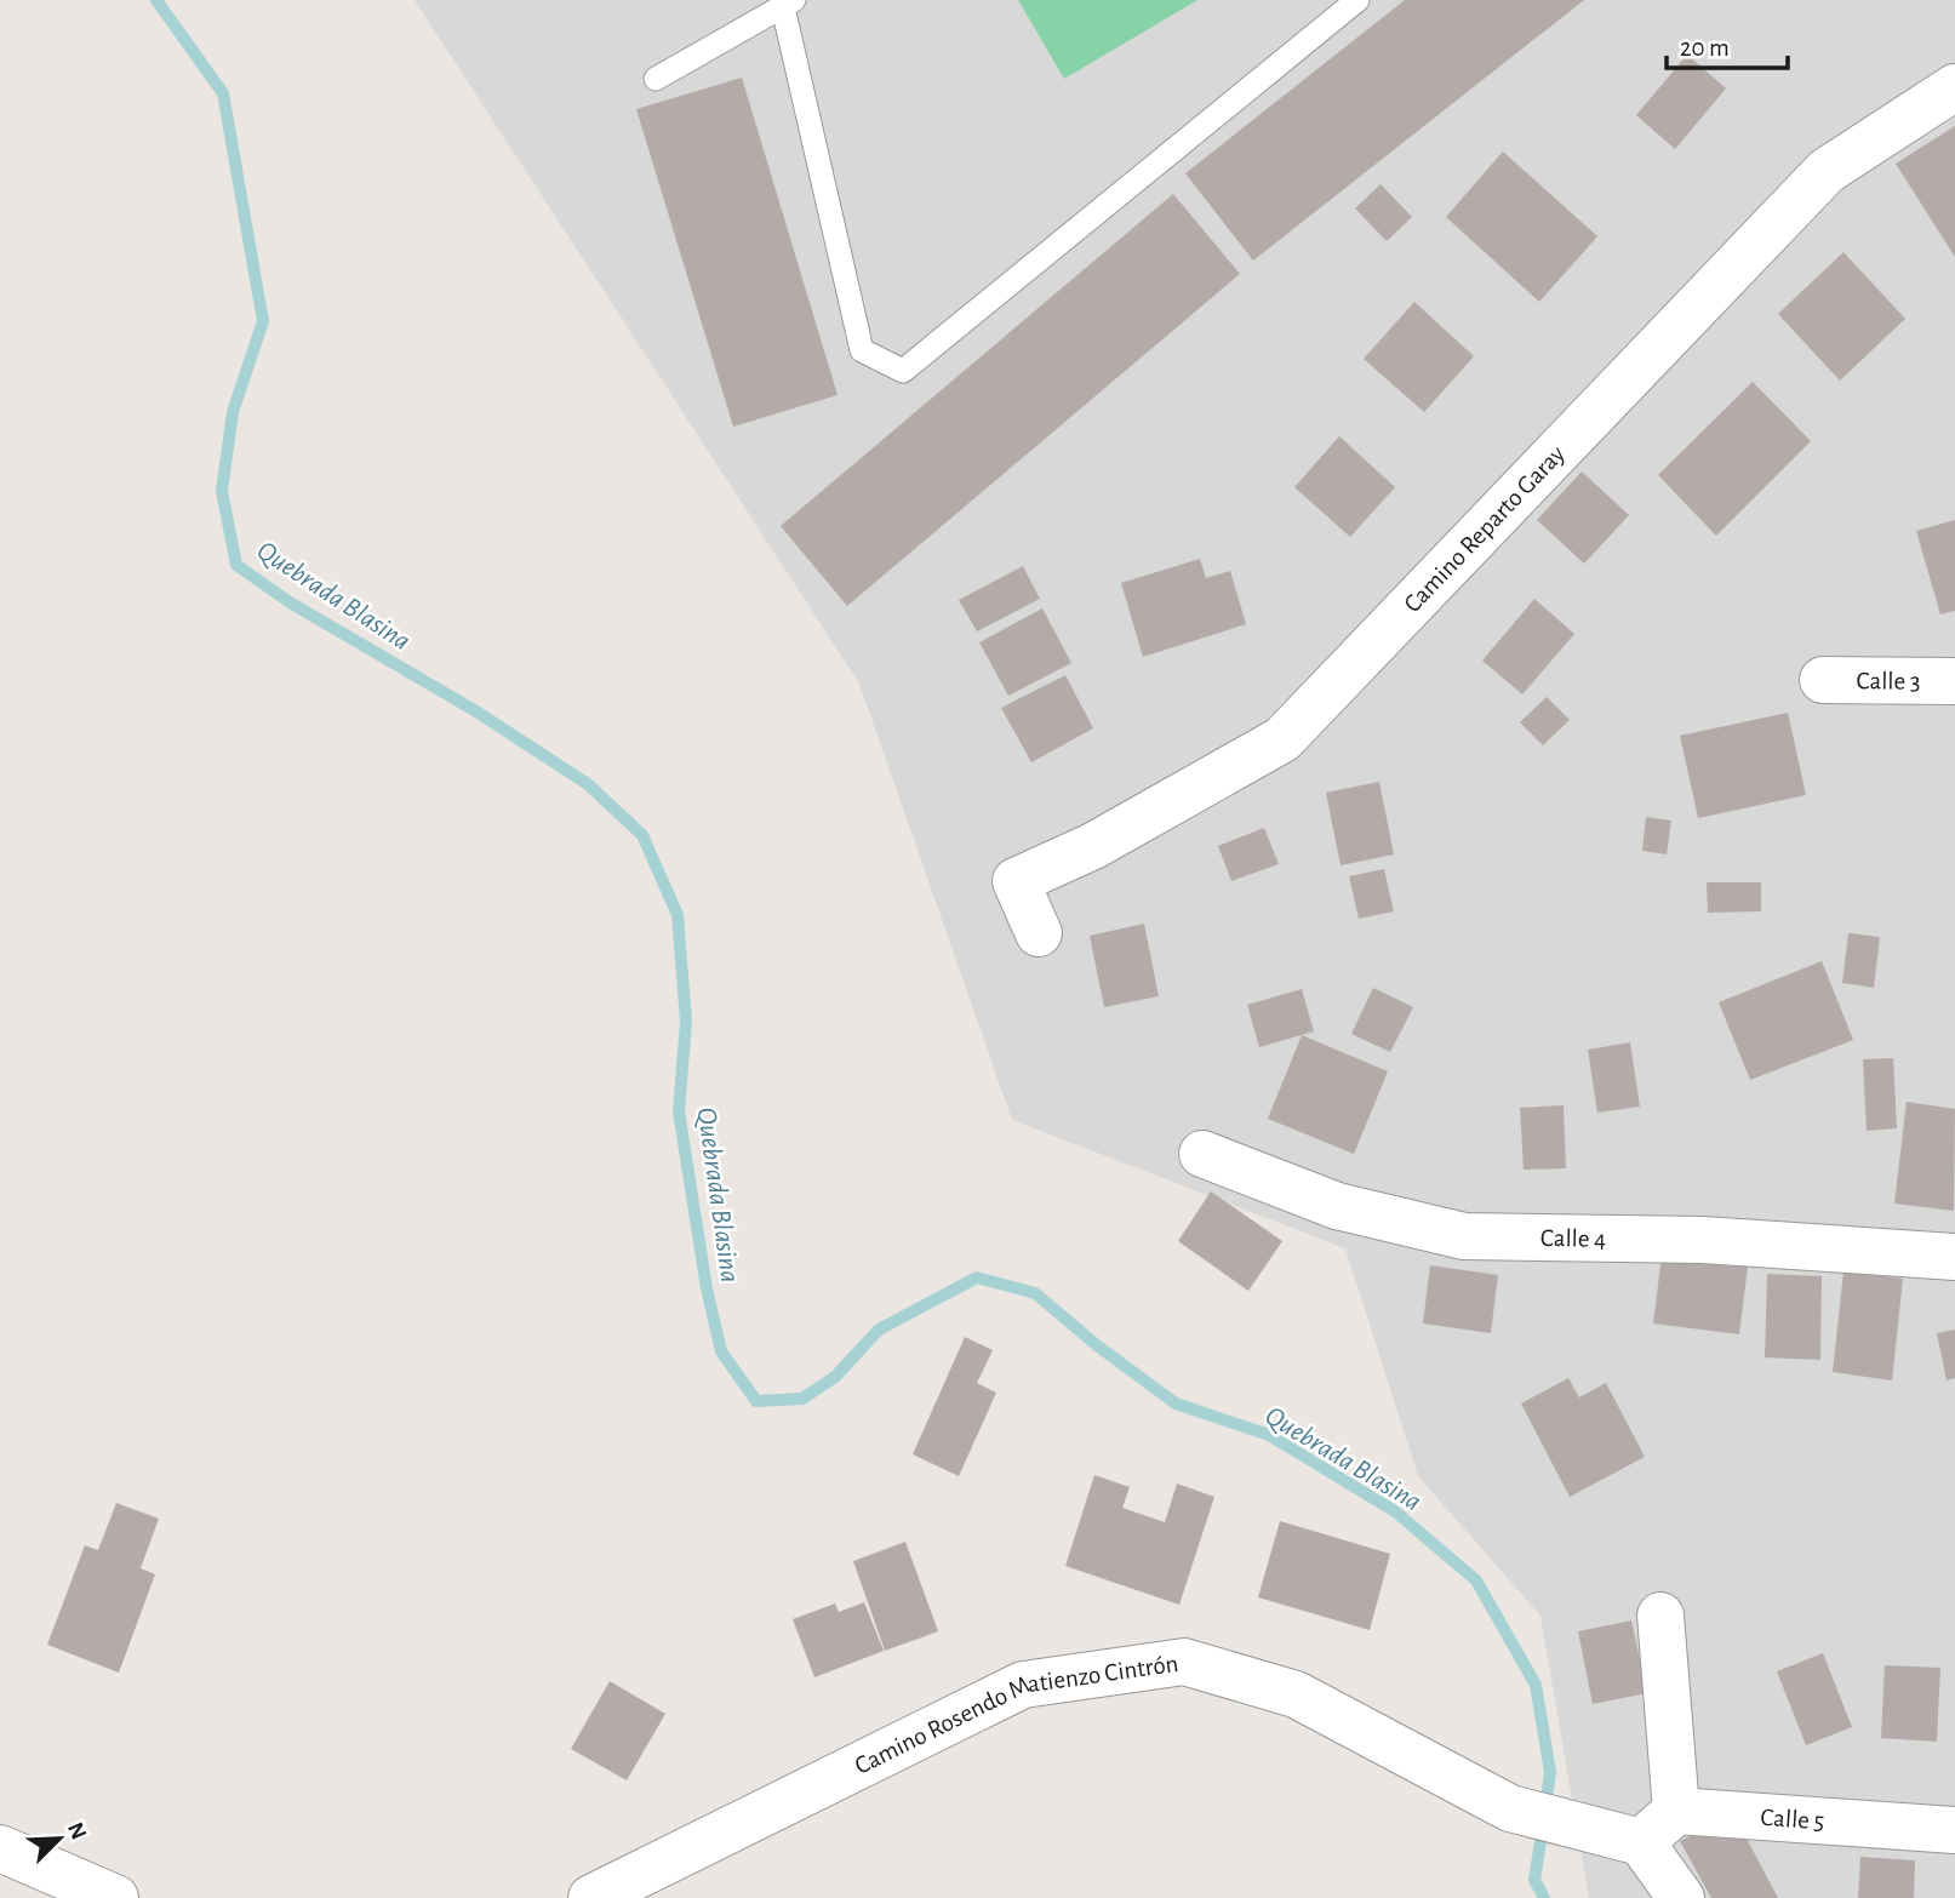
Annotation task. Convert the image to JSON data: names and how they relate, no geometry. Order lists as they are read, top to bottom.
{
  "streets": {
    "street": [
      "Camino Reparto Garay",
      "Calle 3",
      "Calle 4",
      "Camino Rosendo Matienzo Cintrón",
      "Calle 5"
    ]
  },
  "water": ["Quebrada Blasina"],
  "scale_bar": "20 m",
  "north": "top right"
}
